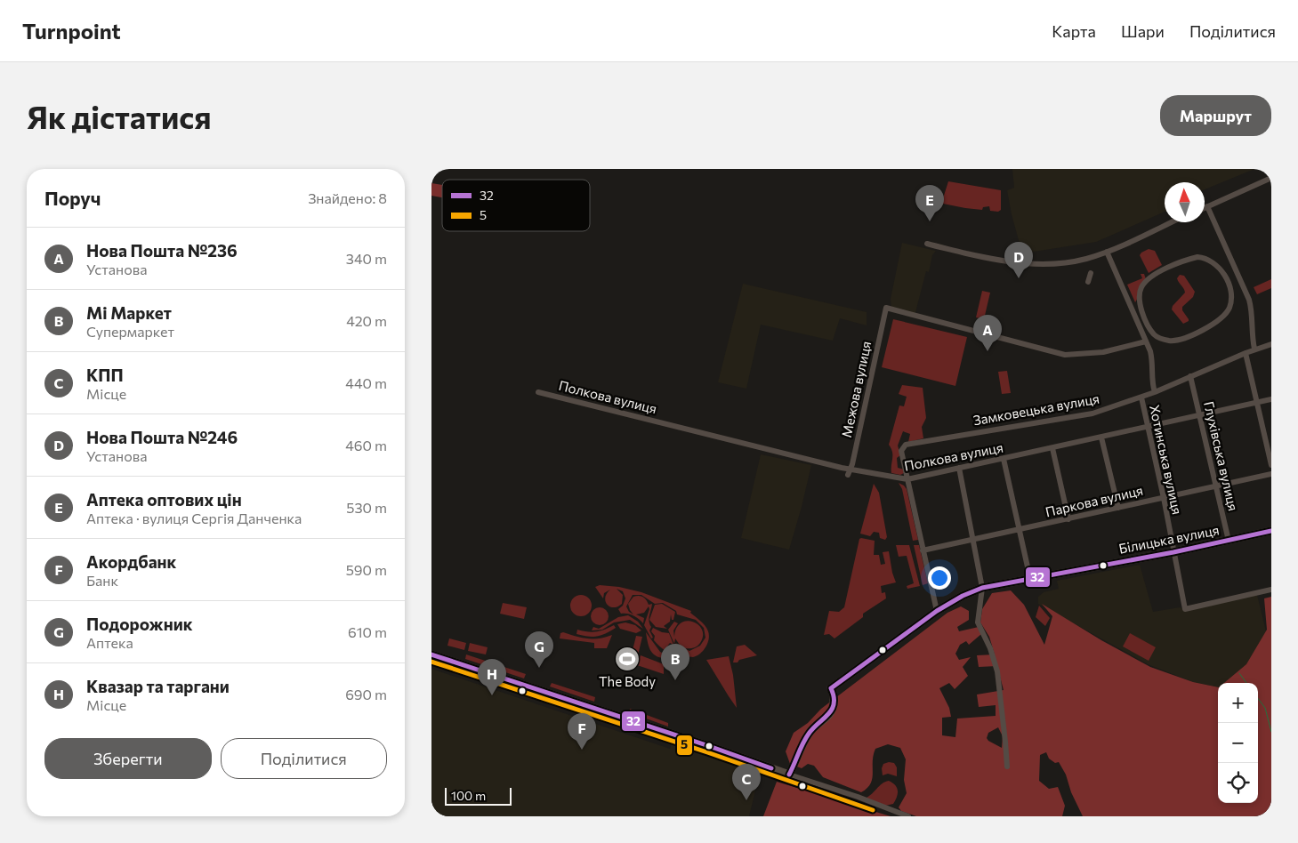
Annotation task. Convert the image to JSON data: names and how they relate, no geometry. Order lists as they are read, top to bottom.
{
  "streets": {
    "main road": ["Білицька вулиця"],
    "street": [
      "Межова вулиця",
      "Полкова вулиця",
      "Замковецька вулиця",
      "Глухівська вулиця",
      "Хотинська вулиця",
      "Паркова вулиця"
    ]
  },
  "crossings": [
    ["Межова вулиця", "Полкова вулиця"],
    ["Полкова вулиця", "Замковецька вулиця"],
    ["Полкова вулиця", "Глухівська вулиця"],
    ["Полкова вулиця", "Хотинська вулиця"],
    ["Замковецька вулиця", "Глухівська вулиця"],
    ["Замковецька вулиця", "Хотинська вулиця"],
    ["Глухівська вулиця", "Паркова вулиця"],
    ["Глухівська вулиця", "Білицька вулиця"],
    ["Хотинська вулиця", "Паркова вулиця"],
    ["Хотинська вулиця", "Білицька вулиця"]
  ],
  "places": {
    "sports": ["The Body"]
  },
  "lines": ["transit line 32", "transit line 5"],
  "legend": ["32", "5"],
  "scale_bar": "100 m",
  "north": "top",
  "page": {
    "header": "Turnpoint",
    "nav": ["Карта", "Шари", "Поділитися"],
    "buttons": [
      "Маршрут",
      ["Зберегти", "Поділитися"]
    ],
    "title": "Як дістатися",
    "heading": ["Поруч", "Знайдено: 8"],
    "pins": [
      "E",
      "D",
      "A",
      "G",
      "B",
      "H",
      "F",
      "C"
    ],
    "list": [
      {
        "mark": "A",
        "name": "Нова Пошта №236",
        "note": "Установа",
        "value": "340 m"
      },
      {
        "mark": "B",
        "name": "Мі Маркет",
        "note": "Супермаркет",
        "value": "420 m"
      },
      {
        "mark": "C",
        "name": "КПП",
        "note": "Місце",
        "value": "440 m"
      },
      {
        "mark": "D",
        "name": "Нова Пошта №246",
        "note": "Установа",
        "value": "460 m"
      },
      {
        "mark": "E",
        "name": "Аптека оптових цін",
        "note": "Аптека · вулиця Сергія Данченка",
        "value": "530 m"
      },
      {
        "mark": "F",
        "name": "Акордбанк",
        "note": "Банк",
        "value": "590 m"
      },
      {
        "mark": "G",
        "name": "Подорожник",
        "note": "Аптека",
        "value": "610 m"
      },
      {
        "mark": "H",
        "name": "Квазар та таргани",
        "note": "Місце",
        "value": "690 m"
      }
    ],
    "map_buttons": ["+", "−"],
    "scale": "100 m"
  }
}
